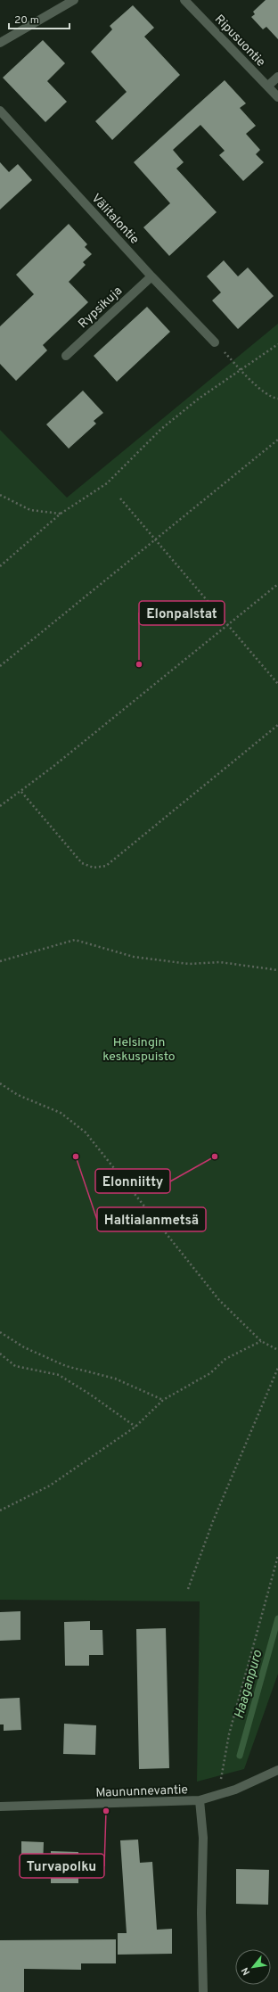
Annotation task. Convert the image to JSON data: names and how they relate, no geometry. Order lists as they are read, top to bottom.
{
  "streets": {
    "street": [
      "Ripusuontie",
      "Välitalontie",
      "Rypsikuja",
      "Maununnevantie"
    ]
  },
  "crossings": [
    ["Välitalontie", "Rypsikuja"]
  ],
  "water": ["Haaganpuro"],
  "parks": ["Helsingin keskuspuisto"],
  "places": [
    "Elonpalstat",
    "Haltialanmetsä",
    "Elonniitty",
    "Turvapolku"
  ],
  "scale_bar": "20 m",
  "north": "bottom left"
}
